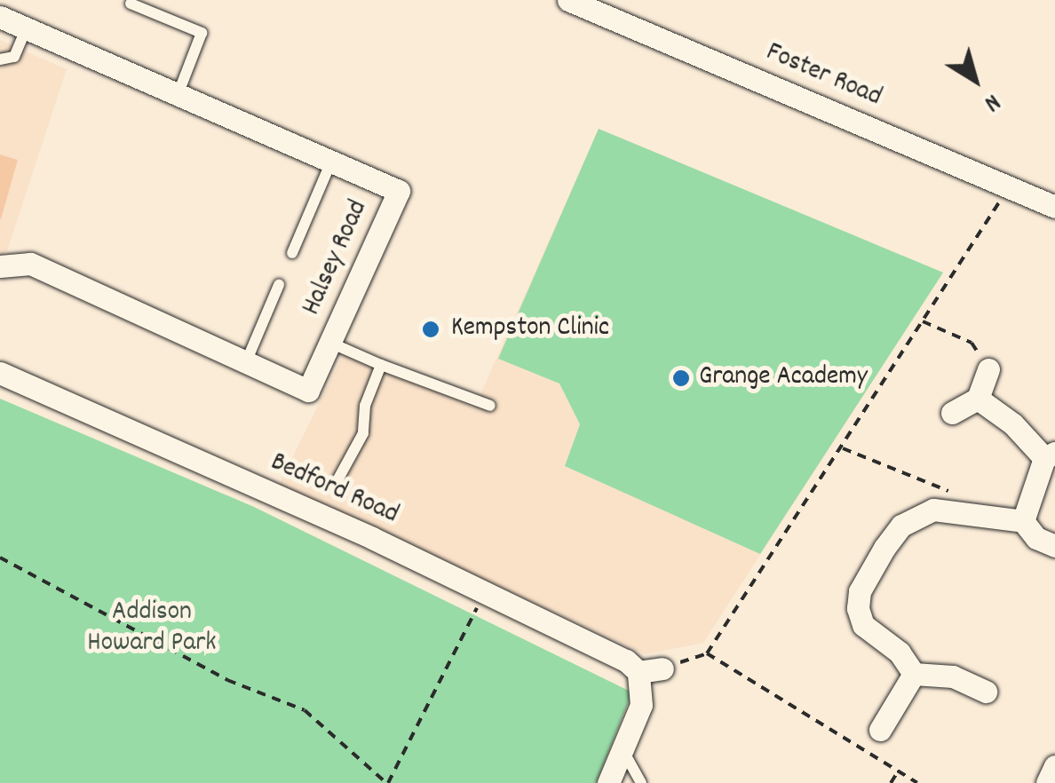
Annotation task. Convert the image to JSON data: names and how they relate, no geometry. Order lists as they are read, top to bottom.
{
  "streets": {
    "street": ["Foster Road", "Halsey Road", "Bedford Road"]
  },
  "parks": ["Addison Howard Park"],
  "places": ["Kempston Clinic", "Grange Academy"],
  "north": "bottom right"
}
